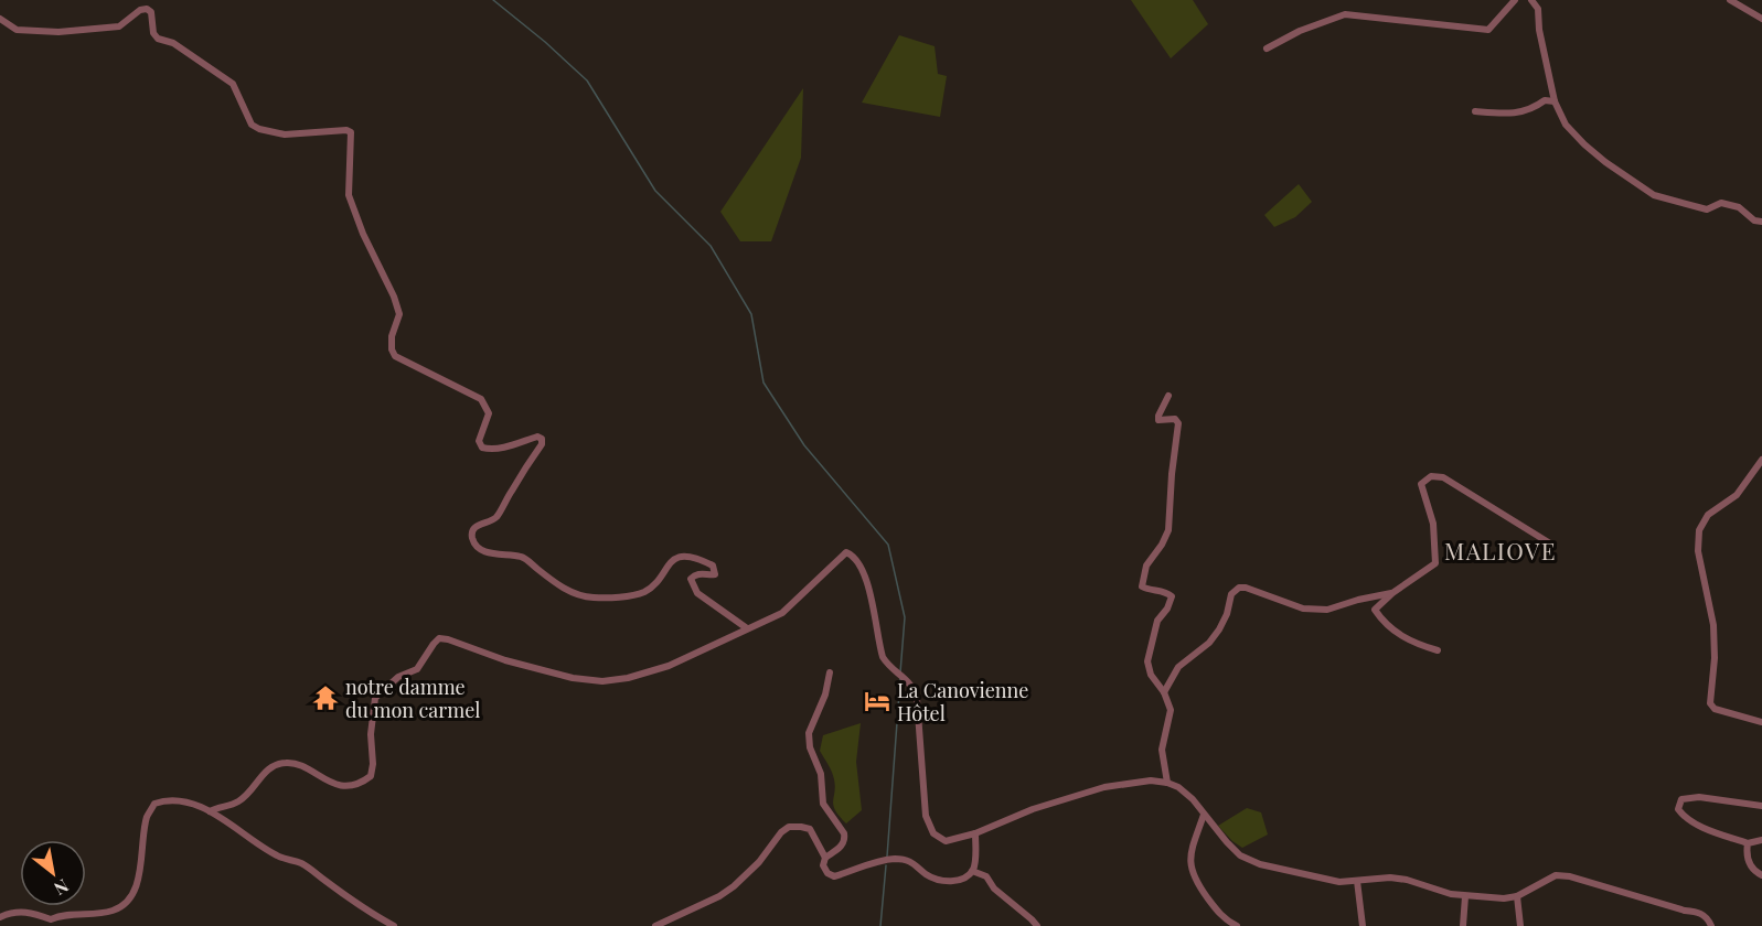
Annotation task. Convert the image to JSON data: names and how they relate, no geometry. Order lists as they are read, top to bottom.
{
  "districts": ["MALIOVE"],
  "places": {
    "temple": ["notre damme du mon carmel"],
    "hotel": ["La Canovienne Hôtel"]
  },
  "north": "bottom right"
}
